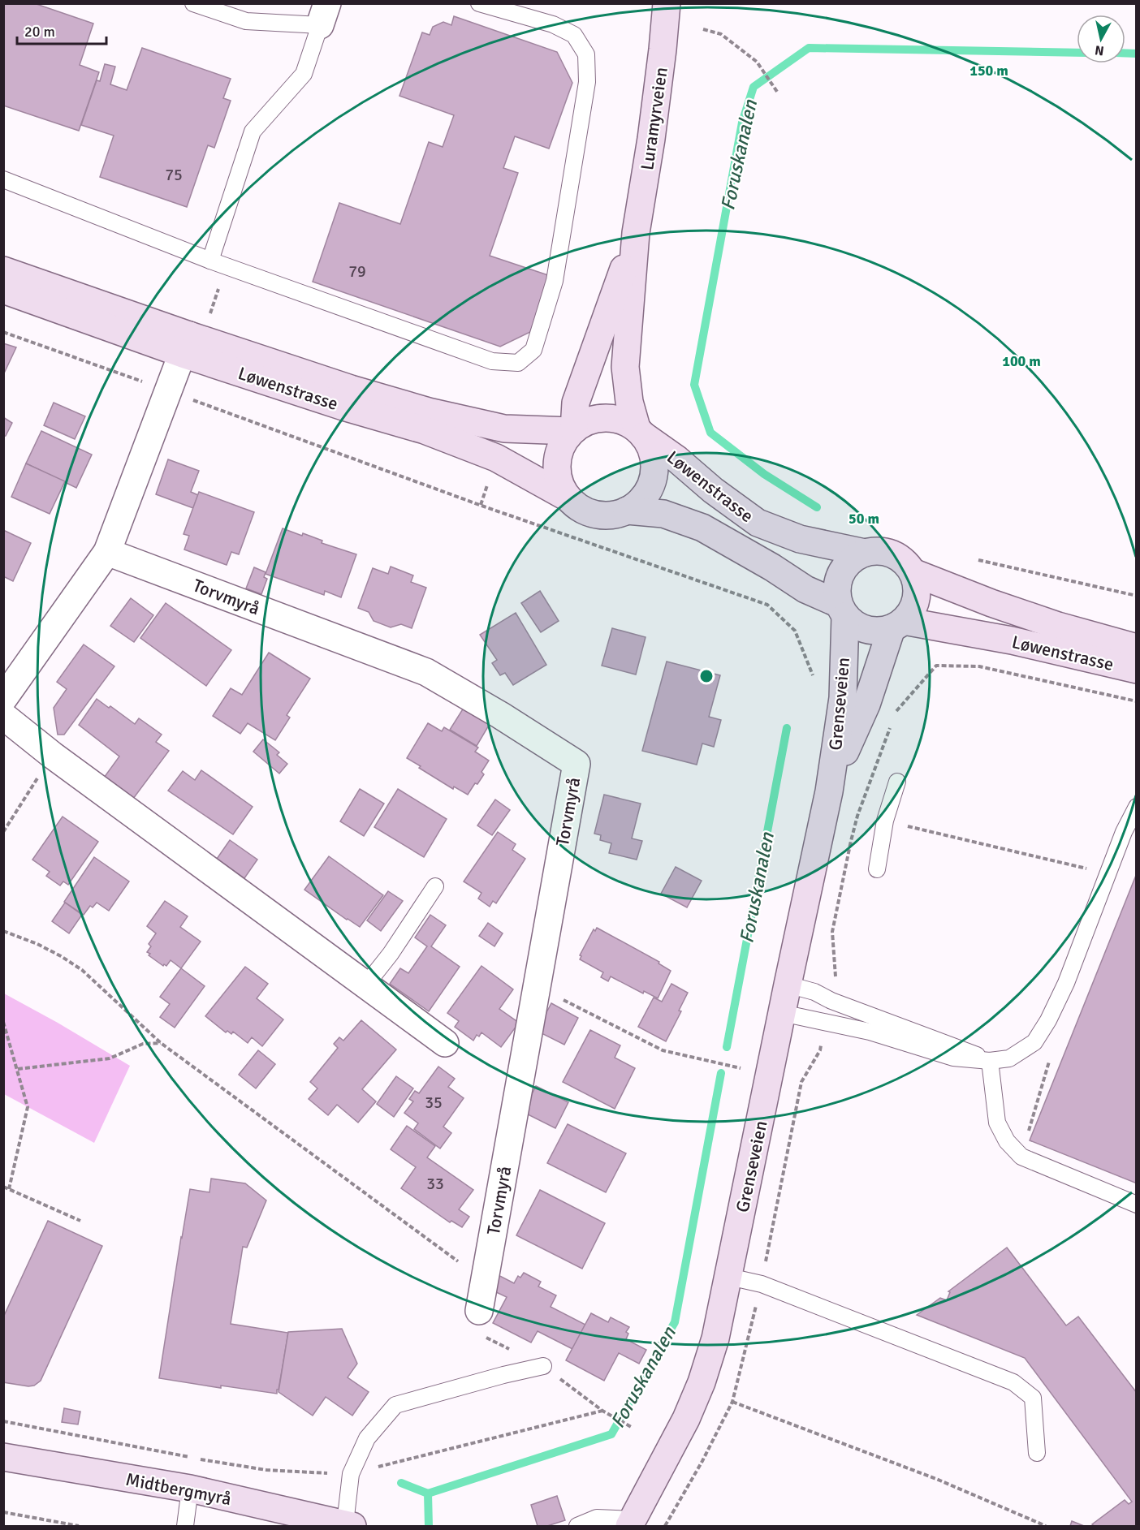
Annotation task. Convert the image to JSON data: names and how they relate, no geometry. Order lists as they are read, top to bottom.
{
  "streets": {
    "main road": [
      "Luramyrveien",
      "Løwenstrasse",
      "Grenseveien",
      "Midtbergmyrå"
    ],
    "street": ["Torvmyrå"]
  },
  "crossings": [
    ["Luramyrveien", "Løwenstrasse"],
    ["Løwenstrasse", "Grenseveien"]
  ],
  "water": ["Foruskanalen"],
  "house_numbers": [
    "75",
    "79",
    "35",
    "33"
  ],
  "scale_bar": "20 m",
  "north": "bottom",
  "rings": ["150 m", "100 m", "50 m"]
}
